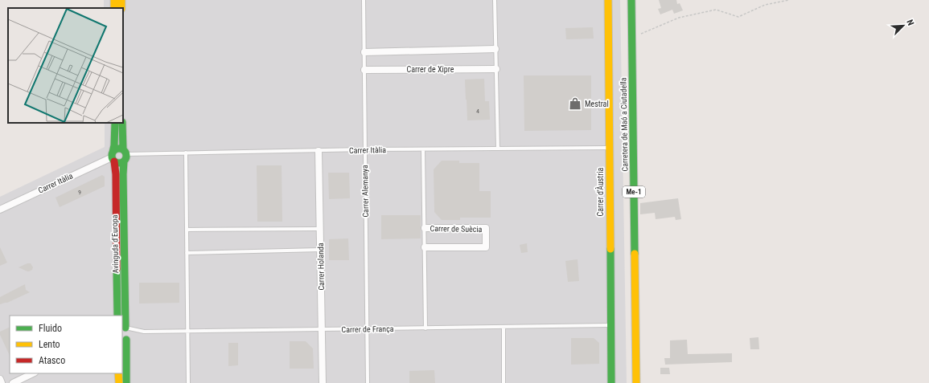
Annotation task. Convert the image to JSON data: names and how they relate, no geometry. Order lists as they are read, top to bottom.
{
  "streets": {
    "street": [
      "Carrer de Xipre",
      "Carretera de Maó a Ciutadella",
      "Carrer Itàlia",
      "Carrer d'Àustria",
      "Me-1",
      "Carrer de Suècia",
      "Avinguda d'Europa",
      "Carrer Holanda"
    ],
    "lane": ["Carrer Alemanya", "Carrer de França"]
  },
  "crossings": [
    ["Carrer de Xipre", "Carrer Alemanya"],
    ["Carrer Itàlia", "Carrer Alemanya"],
    ["Carrer Itàlia", "Carrer d'Àustria"],
    ["Carrer Itàlia", "Carrer de Suècia"],
    ["Carrer Itàlia", "Avinguda d'Europa"],
    ["Carrer Itàlia", "Carrer Holanda"],
    ["Carrer Alemanya", "Carrer de França"],
    ["Carrer d'Àustria", "Carrer de França"],
    ["Carrer de Suècia", "Carrer de França"],
    ["Avinguda d'Europa", "Carrer de França"],
    ["Carrer Holanda", "Carrer de França"]
  ],
  "places": {
    "shop": ["Mestral"]
  },
  "house_numbers": ["4", "9"],
  "legend": ["Fluido", "Lento", "Atasco"],
  "north": "top right"
}
